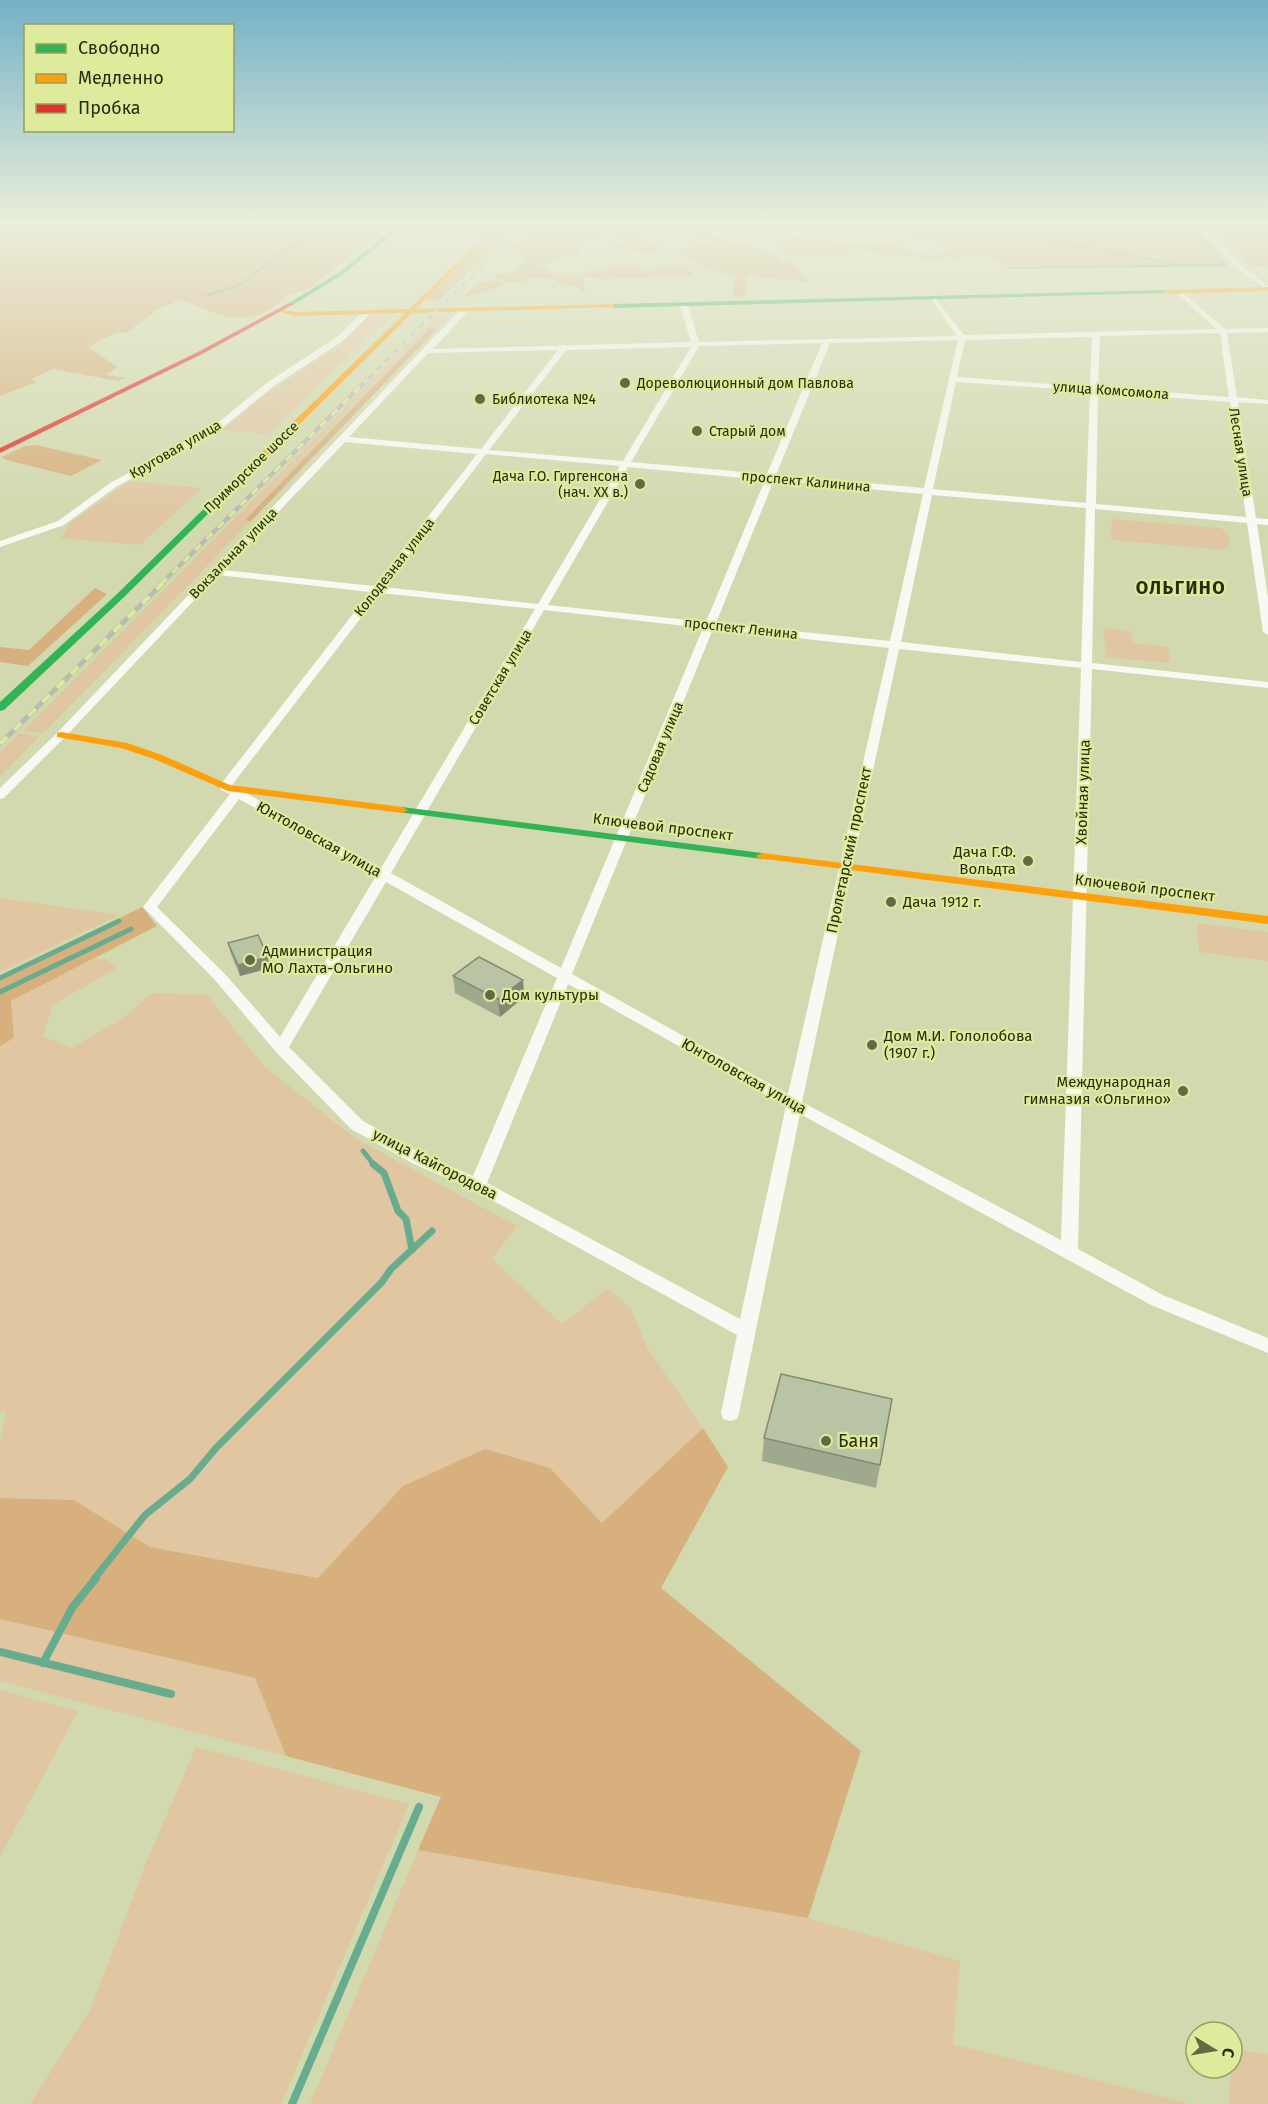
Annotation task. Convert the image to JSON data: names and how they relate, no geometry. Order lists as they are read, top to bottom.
{
  "streets": {
    "main road": ["Приморское шоссе", "Ключевой проспект"],
    "street": [
      "улица Комсомола",
      "Круговая улица",
      "Лесная улица",
      "проспект Калинина",
      "Вокзальная улица",
      "Колодезная улица",
      "проспект Ленина",
      "Советская улица",
      "Садовая улица",
      "Хвойная улица",
      "Юнтоловская улица",
      "Пролетарский проспект",
      "улица Кайгородова"
    ]
  },
  "crossings": [
    ["улица Комсомола", "Лесная улица"],
    ["улица Комсомола", "Хвойная улица"],
    ["улица Комсомола", "Пролетарский проспект"],
    ["Лесная улица", "проспект Калинина"],
    ["проспект Калинина", "Вокзальная улица"],
    ["проспект Калинина", "Колодезная улица"],
    ["проспект Калинина", "Советская улица"],
    ["проспект Калинина", "Садовая улица"],
    ["проспект Калинина", "Хвойная улица"],
    ["проспект Калинина", "Пролетарский проспект"],
    ["Вокзальная улица", "проспект Ленина"],
    ["Вокзальная улица", "Ключевой проспект"],
    ["Колодезная улица", "проспект Ленина"],
    ["Колодезная улица", "Ключевой проспект"],
    ["Колодезная улица", "Юнтоловская улица"],
    ["Колодезная улица", "улица Кайгородова"],
    ["проспект Ленина", "Советская улица"],
    ["проспект Ленина", "Садовая улица"],
    ["проспект Ленина", "Хвойная улица"],
    ["проспект Ленина", "Пролетарский проспект"],
    ["Советская улица", "Ключевой проспект"],
    ["Советская улица", "Юнтоловская улица"],
    ["Советская улица", "улица Кайгородова"],
    ["Садовая улица", "Ключевой проспект"],
    ["Садовая улица", "Юнтоловская улица"],
    ["Садовая улица", "улица Кайгородова"],
    ["Хвойная улица", "Ключевой проспект"],
    ["Хвойная улица", "Юнтоловская улица"],
    ["Ключевой проспект", "Юнтоловская улица"],
    ["Ключевой проспект", "Пролетарский проспект"],
    ["Юнтоловская улица", "Пролетарский проспект"],
    ["Пролетарский проспект", "улица Кайгородова"]
  ],
  "districts": ["ОЛЬГИНО"],
  "places": [
    "Дореволюционный дом Павлова",
    "Библиотека №4",
    "Старый дом",
    "Дача Г.О. Гиргенсона (нач. XX в.)",
    "Дача Г.Ф. Вольдта",
    "Дача 1912 г.",
    "Администрация МО Лахта-Ольгино",
    "Дом культуры",
    "Дом М.И. Гололобова (1907 г.)",
    "Международная гимназия «Ольгино»",
    "Баня"
  ],
  "legend": ["Свободно", "Медленно", "Пробка"],
  "north": "right"
}
